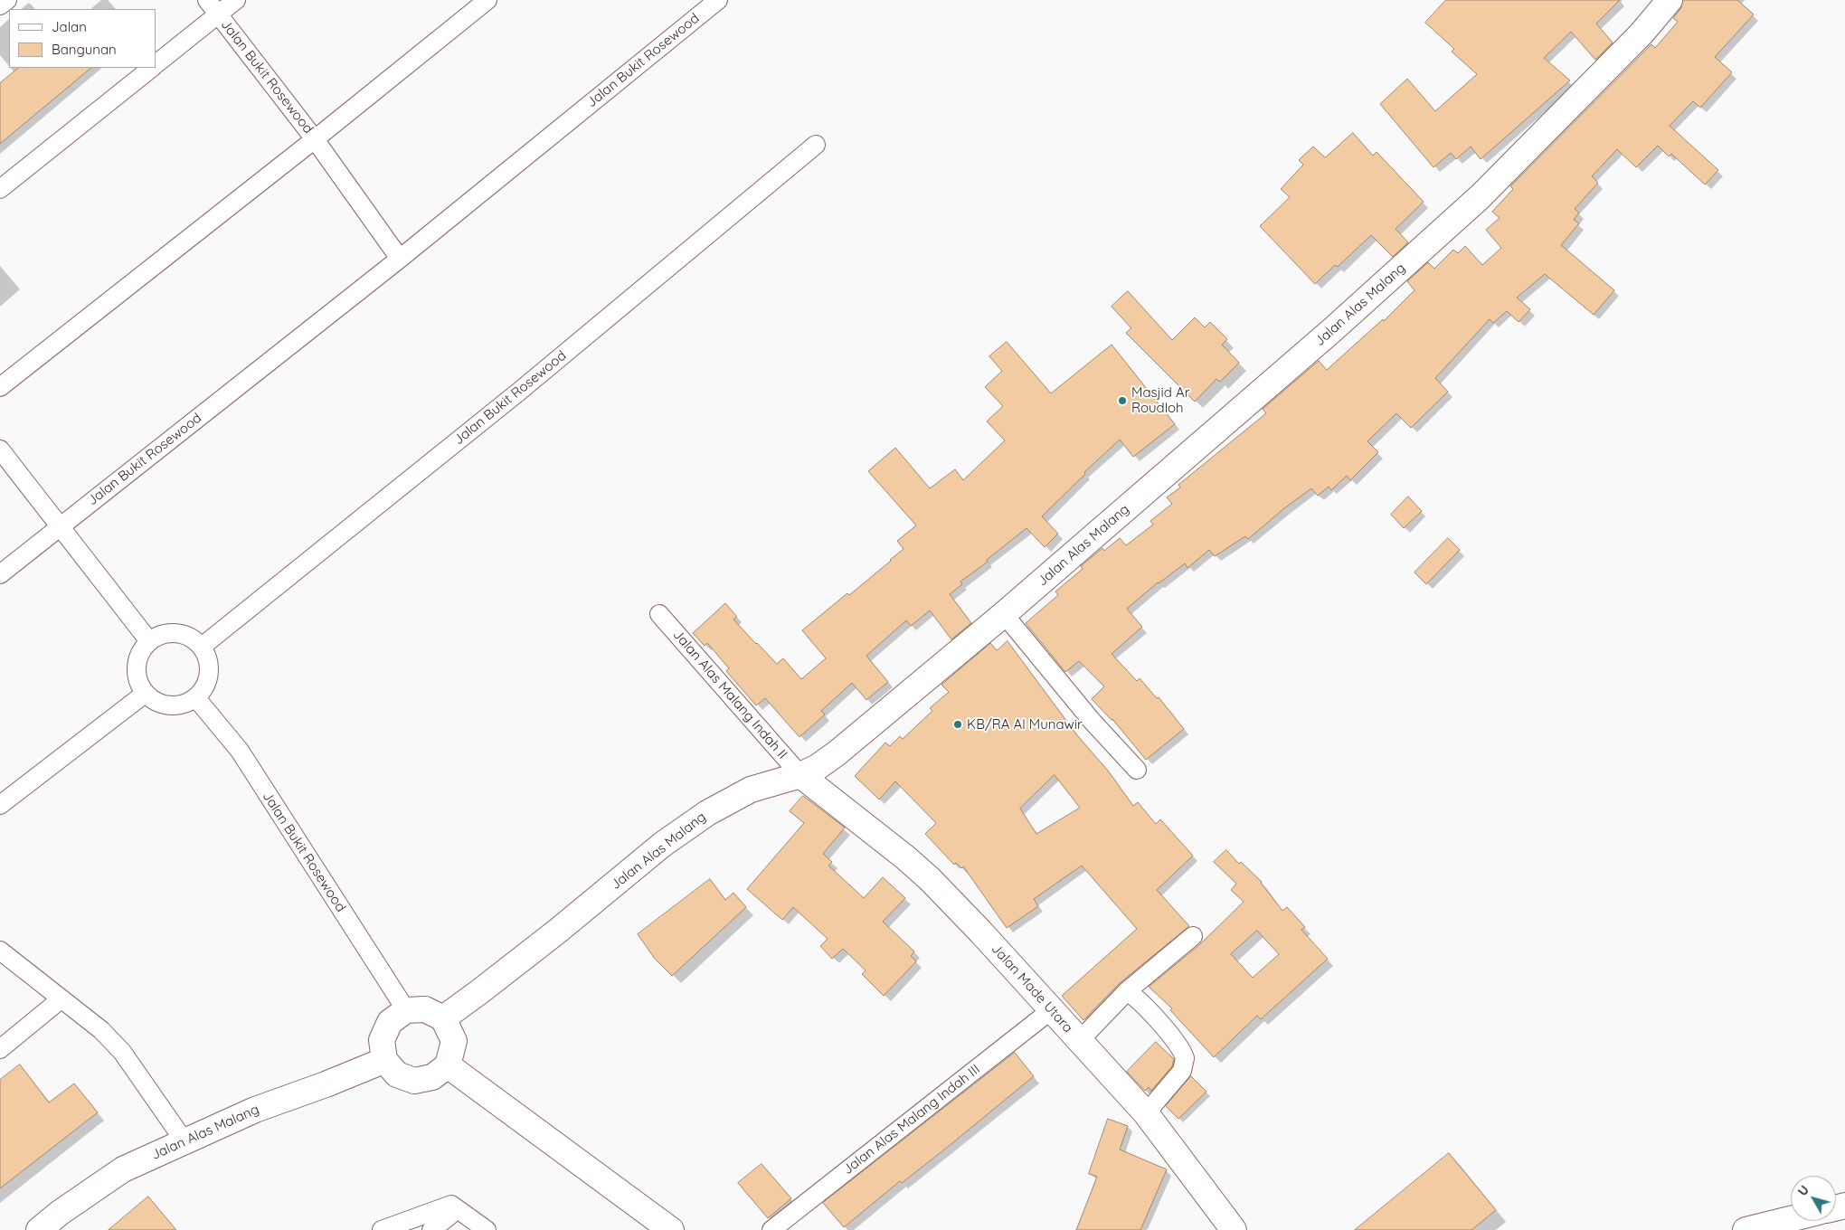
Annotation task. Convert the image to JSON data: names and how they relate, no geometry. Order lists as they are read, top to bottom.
{
  "streets": {
    "main road": ["Jalan Alas Malang", "Jalan Made Utara"],
    "street": ["Jalan Bukit Rosewood", "Jalan Alas Malang Indah II", "Jalan Alas Malang Indah III"]
  },
  "crossings": [
    ["Jalan Bukit Rosewood", "Jalan Alas Malang"],
    ["Jalan Alas Malang", "Jalan Alas Malang Indah II"],
    ["Jalan Alas Malang", "Jalan Made Utara"],
    ["Jalan Alas Malang Indah II", "Jalan Made Utara"],
    ["Jalan Made Utara", "Jalan Alas Malang Indah III"]
  ],
  "places": ["Masjid Ar Roudloh", "KB/RA Al Munawir"],
  "legend": ["Jalan", "Bangunan"],
  "north": "top left"
}
